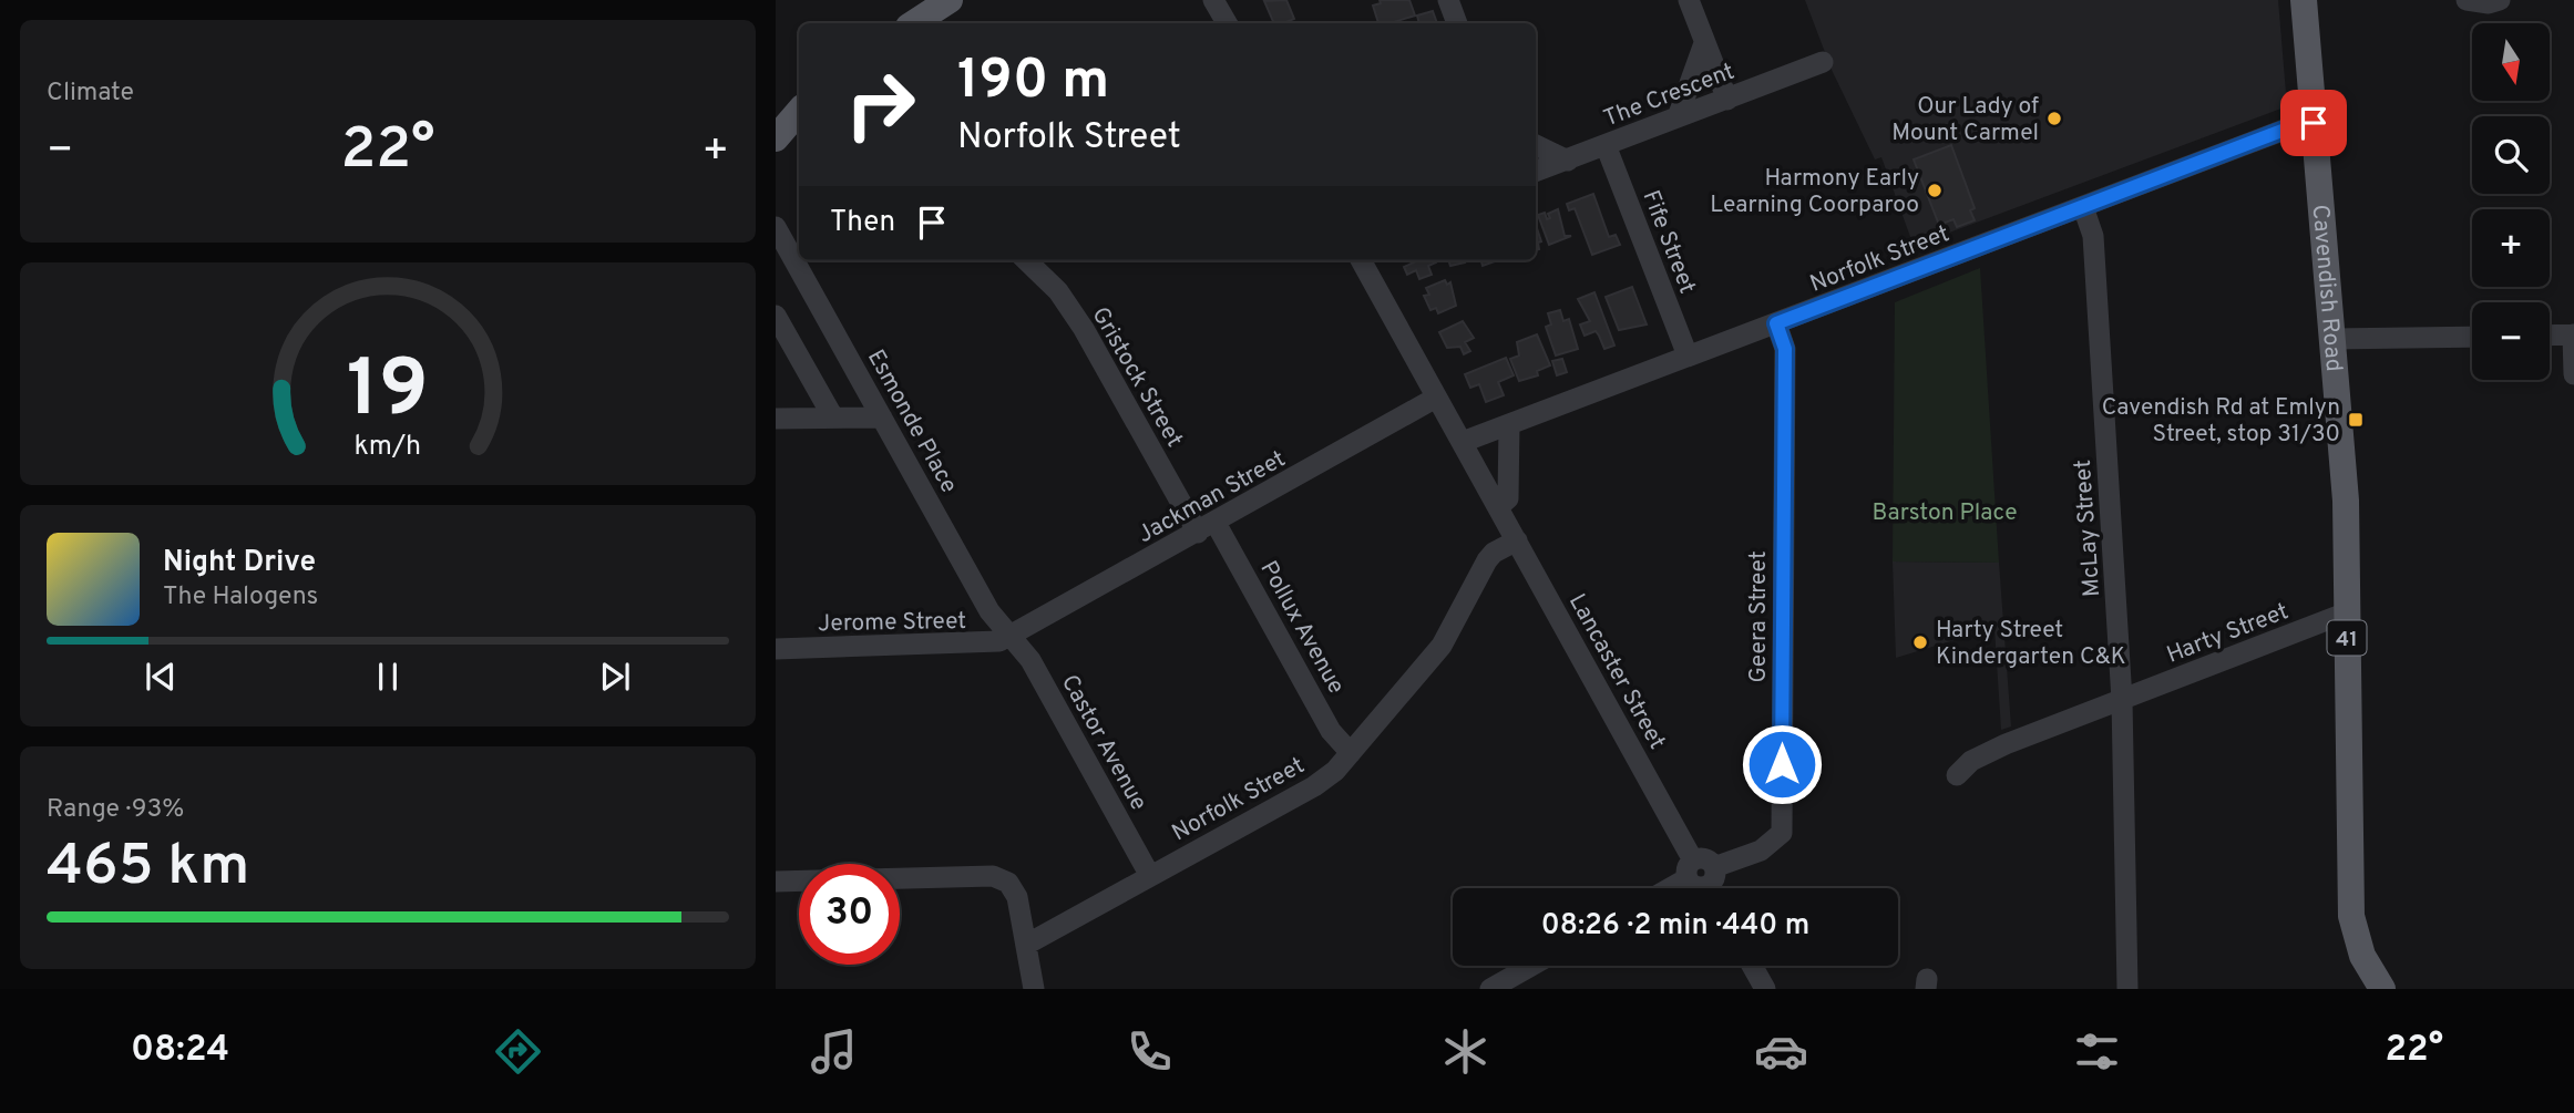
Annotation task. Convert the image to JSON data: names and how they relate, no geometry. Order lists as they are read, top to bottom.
{
  "streets": {
    "main road": ["Cavendish Road", "41"],
    "street": [
      "The Crescent",
      "Fife Street",
      "Norfolk Street",
      "Gristock Street",
      "Esmonde Place",
      "Jackman Street",
      "McLay Street",
      "Geera Street",
      "Jerome Street",
      "Pollux Avenue",
      "Harty Street",
      "Lancaster Street",
      "Castor Avenue"
    ]
  },
  "crossings": [
    ["The Crescent", "Fife Street"],
    ["Fife Street", "Norfolk Street"],
    ["Norfolk Street", "Cavendish Road"],
    ["Norfolk Street", "McLay Street"],
    ["Norfolk Street", "Geera Street"],
    ["Norfolk Street", "Pollux Avenue"],
    ["Norfolk Street", "Lancaster Street"],
    ["Norfolk Street", "Castor Avenue"],
    ["Cavendish Road", "Harty Street"],
    ["Gristock Street", "Jackman Street"],
    ["Gristock Street", "Pollux Avenue"],
    ["Esmonde Place", "Jackman Street"],
    ["Esmonde Place", "Jerome Street"],
    ["Esmonde Place", "Castor Avenue"],
    ["Jackman Street", "Jerome Street"],
    ["Jackman Street", "Pollux Avenue"],
    ["Jackman Street", "Lancaster Street"],
    ["Jackman Street", "Castor Avenue"],
    ["McLay Street", "Harty Street"],
    ["Geera Street", "Lancaster Street"],
    ["Jerome Street", "Castor Avenue"]
  ],
  "parks": ["Barston Place"],
  "places": {
    "other": ["Our Lady of Mount Carmel", "Harmony Early Learning Coorparoo", "Harty Street Kindergarten C&K"],
    "transit": ["Cavendish Rd at Emlyn Street, stop 31/30"]
  },
  "north": "bottom",
  "page": {
    "tile": [
      "Climate",
      ["Range · 93%", "465 km"]
    ],
    "map_buttons": ["+", "−"],
    "turn": ["190 m", "Norfolk Street"],
    "heat": ["−", "22°", "+"],
    "then": "Then",
    "song": ["Night Drive", "The Halogens"],
    "limit": "30",
    "trip": "08:26 · 2 min · 440 m",
    "tabs": ["08:24", "22°"],
    "gauge": ["19", "km/h"]
  }
}
